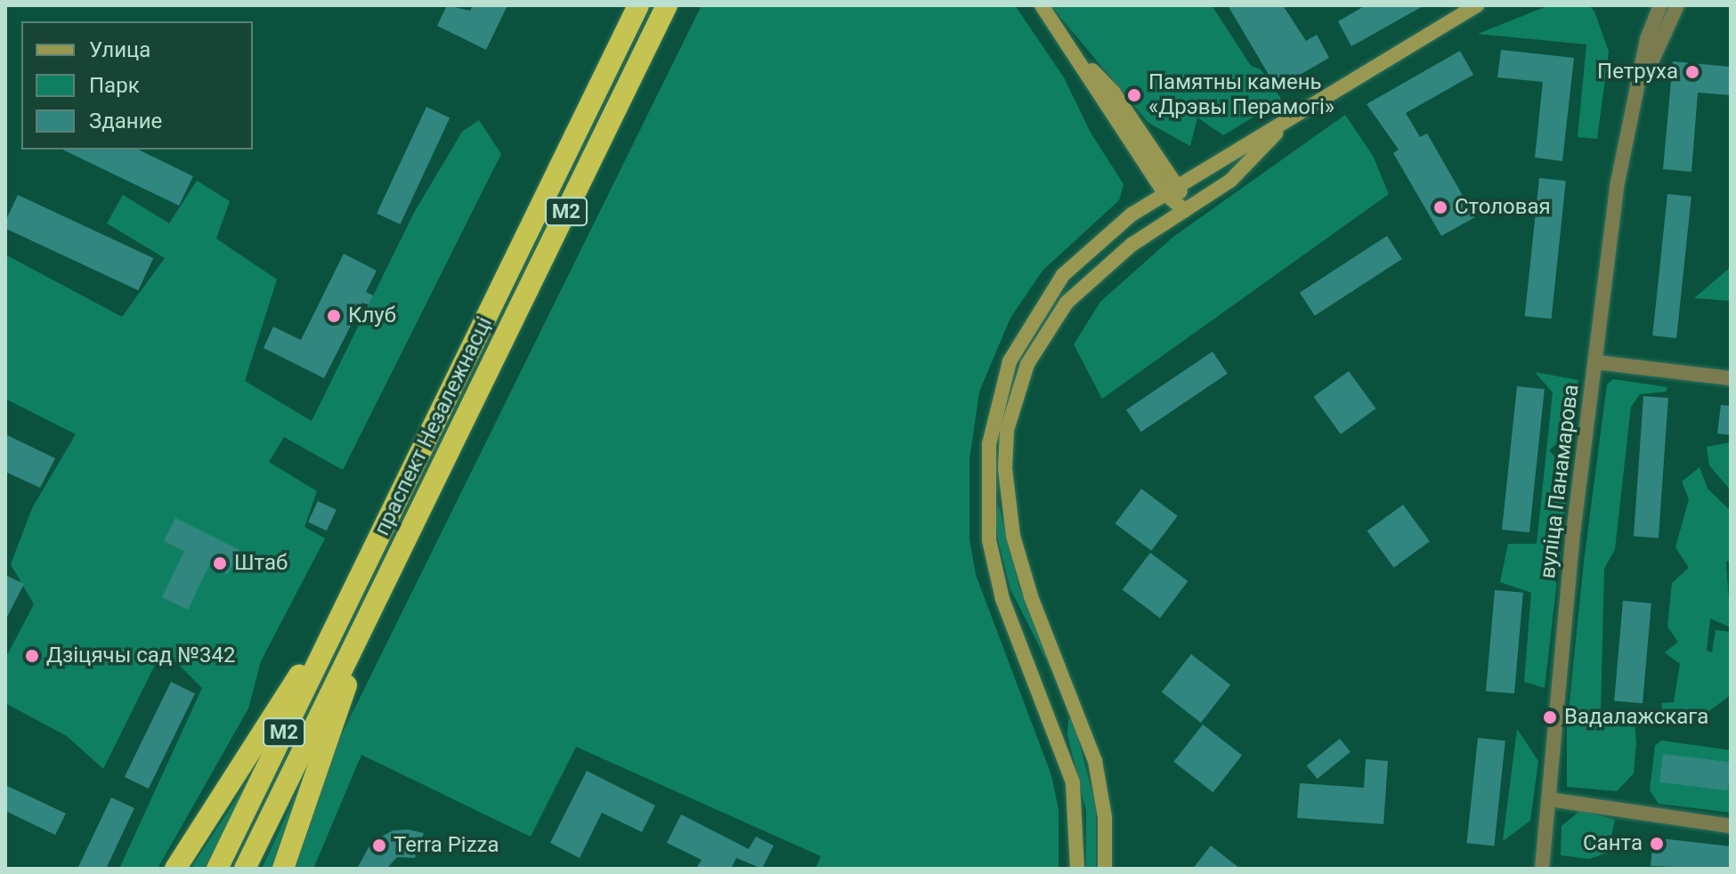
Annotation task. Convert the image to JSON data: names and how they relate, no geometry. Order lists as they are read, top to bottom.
{
  "streets": {
    "highway": ["М2", "праспект Незалежнасці"],
    "street": ["вуліца Панамарова"]
  },
  "places": [
    "Петруха",
    "Памятны камень «Дрэвы Перамогі»",
    "Столовая",
    "Клуб",
    "Штаб",
    "Дзіцячы сад №342",
    "Вадалажскага",
    "Санта",
    "Terra Pizza"
  ],
  "legend": ["Улица", "Парк", "Здание"]
}
